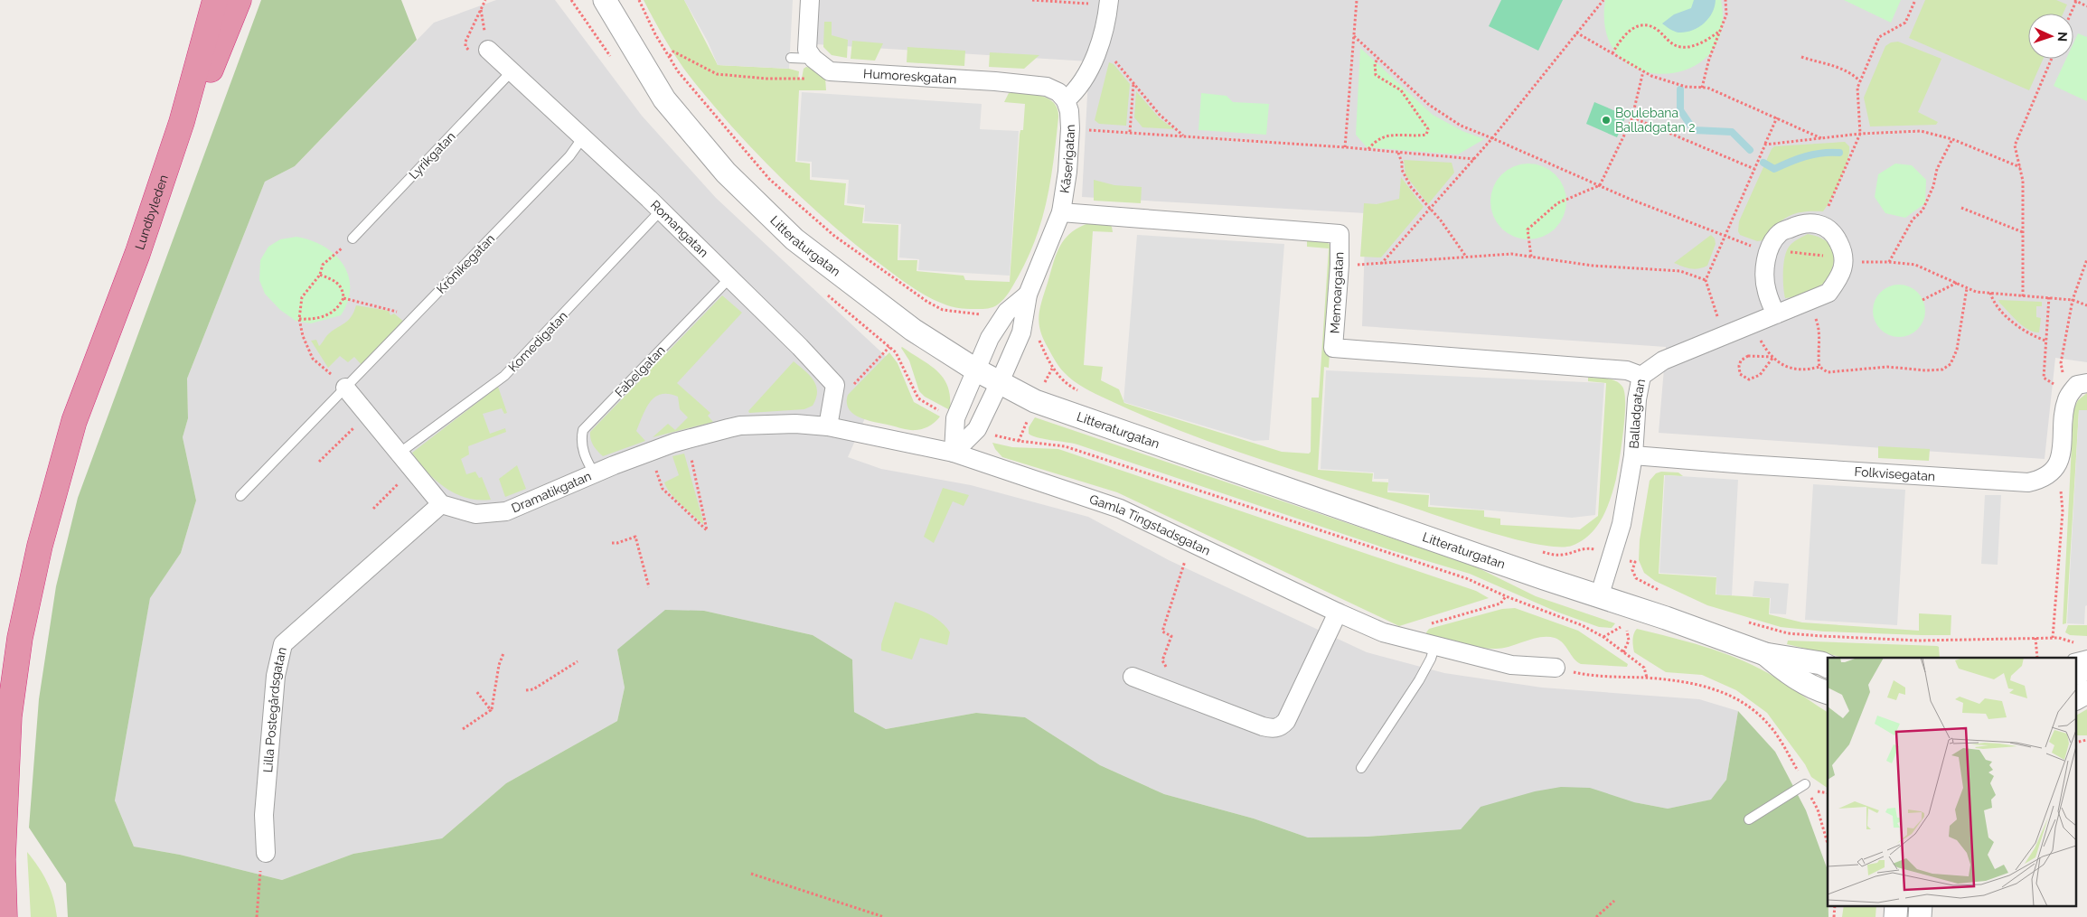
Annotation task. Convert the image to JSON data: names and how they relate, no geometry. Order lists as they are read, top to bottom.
{
  "streets": {
    "highway": ["Lundbyleden"],
    "street": [
      "Humoreskgatan",
      "Kåserigatan",
      "Romangatan",
      "Litteraturgatan",
      "Memoargatan",
      "Balladgatan",
      "Folkvisegatan",
      "Dramatikgatan",
      "Gamla Tingstadsgatan",
      "Lilla Postegårdsgatan"
    ],
    "lane": [
      "Lyrikgatan",
      "Krönikegatan",
      "Komedigatan",
      "Fabelgatan"
    ]
  },
  "crossings": [
    ["Humoreskgatan", "Kåserigatan"],
    ["Lyrikgatan", "Romangatan"],
    ["Kåserigatan", "Litteraturgatan"],
    ["Kåserigatan", "Memoargatan"],
    ["Romangatan", "Krönikegatan"],
    ["Romangatan", "Komedigatan"],
    ["Romangatan", "Fabelgatan"],
    ["Litteraturgatan", "Balladgatan"],
    ["Memoargatan", "Balladgatan"],
    ["Fabelgatan", "Dramatikgatan"],
    ["Balladgatan", "Folkvisegatan"],
    ["Dramatikgatan", "Gamla Tingstadsgatan"],
    ["Dramatikgatan", "Lilla Postegårdsgatan"]
  ],
  "places": ["Boulebana Balladgatan 2"],
  "north": "right"
}
